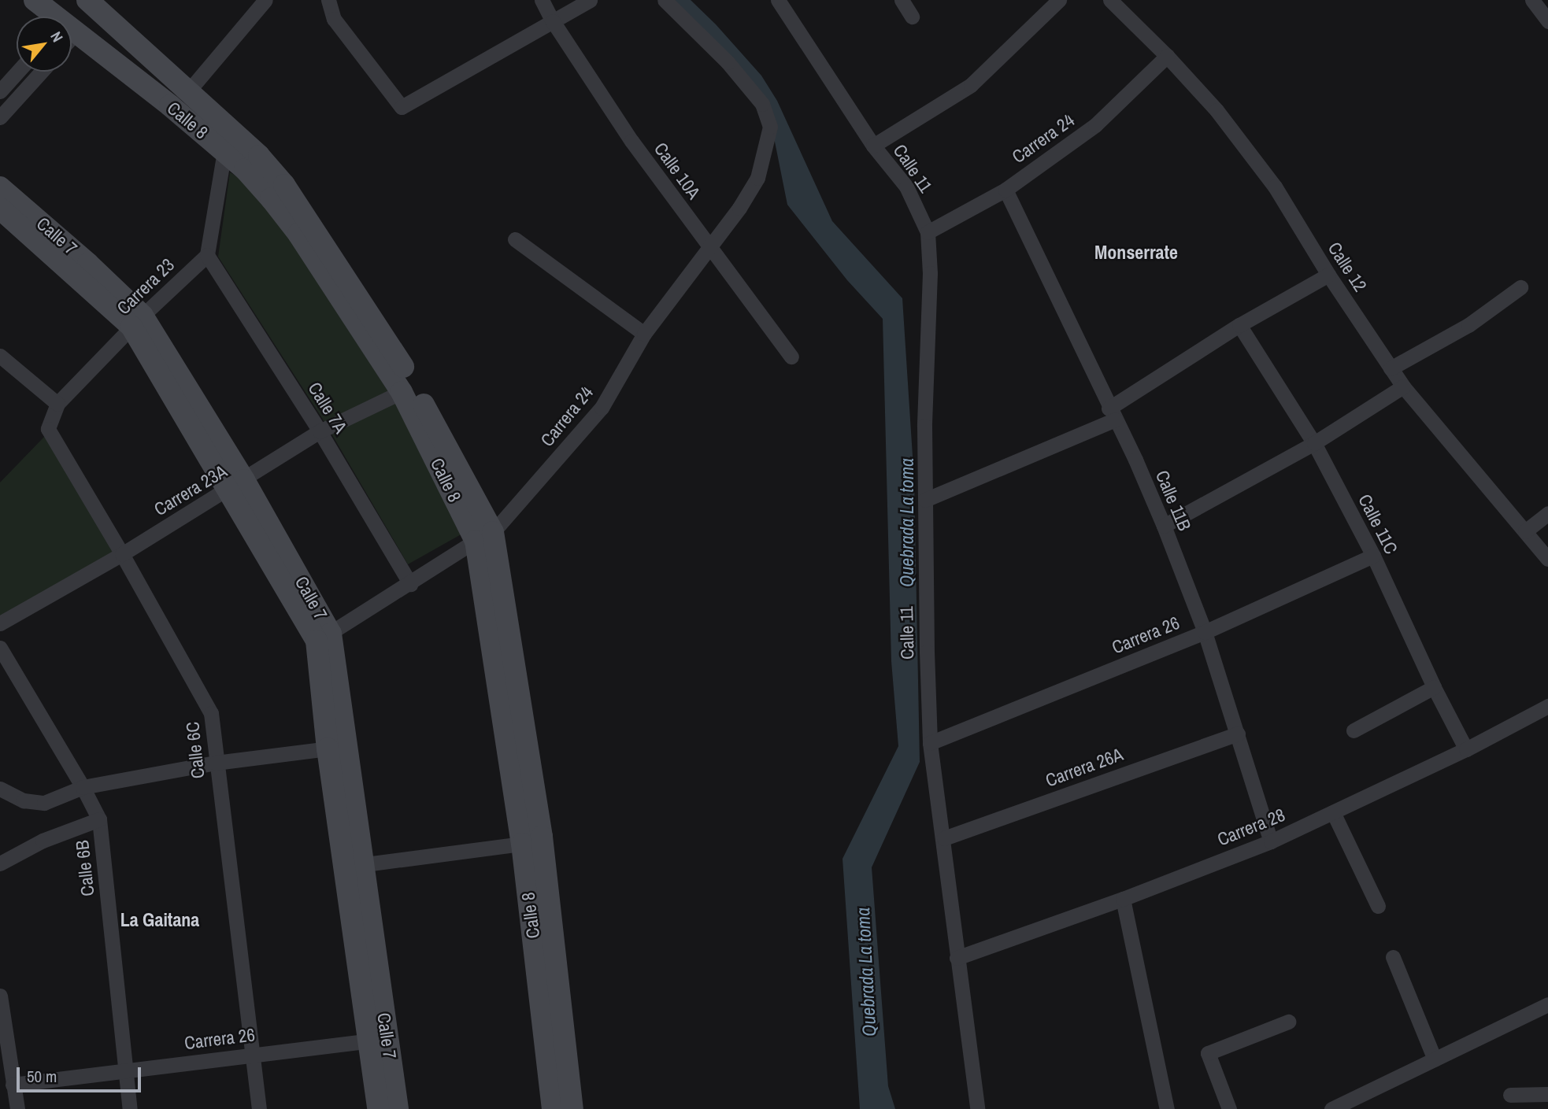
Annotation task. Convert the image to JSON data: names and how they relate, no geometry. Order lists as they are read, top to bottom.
{
  "streets": {
    "main road": ["Calle 8", "Calle 7"],
    "street": [
      "Carrera 24",
      "Calle 11",
      "Calle 10A",
      "Calle 12",
      "Carrera 23",
      "Calle 7A",
      "Carrera 23A",
      "Calle 11B",
      "Calle 11C",
      "Carrera 26",
      "Calle 6C",
      "Carrera 26A",
      "Carrera 28",
      "Calle 6B"
    ]
  },
  "crossings": [
    ["Calle 8", "Carrera 24"],
    ["Calle 8", "Carrera 23A"],
    ["Carrera 24", "Calle 11"],
    ["Carrera 24", "Calle 10A"],
    ["Carrera 24", "Calle 7"],
    ["Carrera 24", "Calle 12"],
    ["Carrera 24", "Calle 7A"],
    ["Carrera 24", "Calle 11B"],
    ["Calle 11", "Carrera 26"],
    ["Calle 11", "Carrera 26A"],
    ["Calle 11", "Carrera 28"],
    ["Calle 7", "Carrera 23"],
    ["Calle 7", "Carrera 23A"],
    ["Calle 7", "Carrera 26"],
    ["Carrera 23", "Calle 7A"],
    ["Carrera 23", "Calle 6C"],
    ["Calle 7A", "Carrera 23A"],
    ["Carrera 23A", "Calle 6C"],
    ["Calle 11B", "Carrera 26"],
    ["Calle 11B", "Carrera 26A"],
    ["Calle 11B", "Carrera 28"],
    ["Calle 11C", "Carrera 26"],
    ["Calle 11C", "Carrera 28"],
    ["Carrera 26", "Calle 6C"],
    ["Carrera 26", "Calle 6B"]
  ],
  "districts": ["Monserrate", "La Gaitana"],
  "water": ["Quebrada La toma"],
  "scale_bar": "50 m",
  "north": "top right"
}
